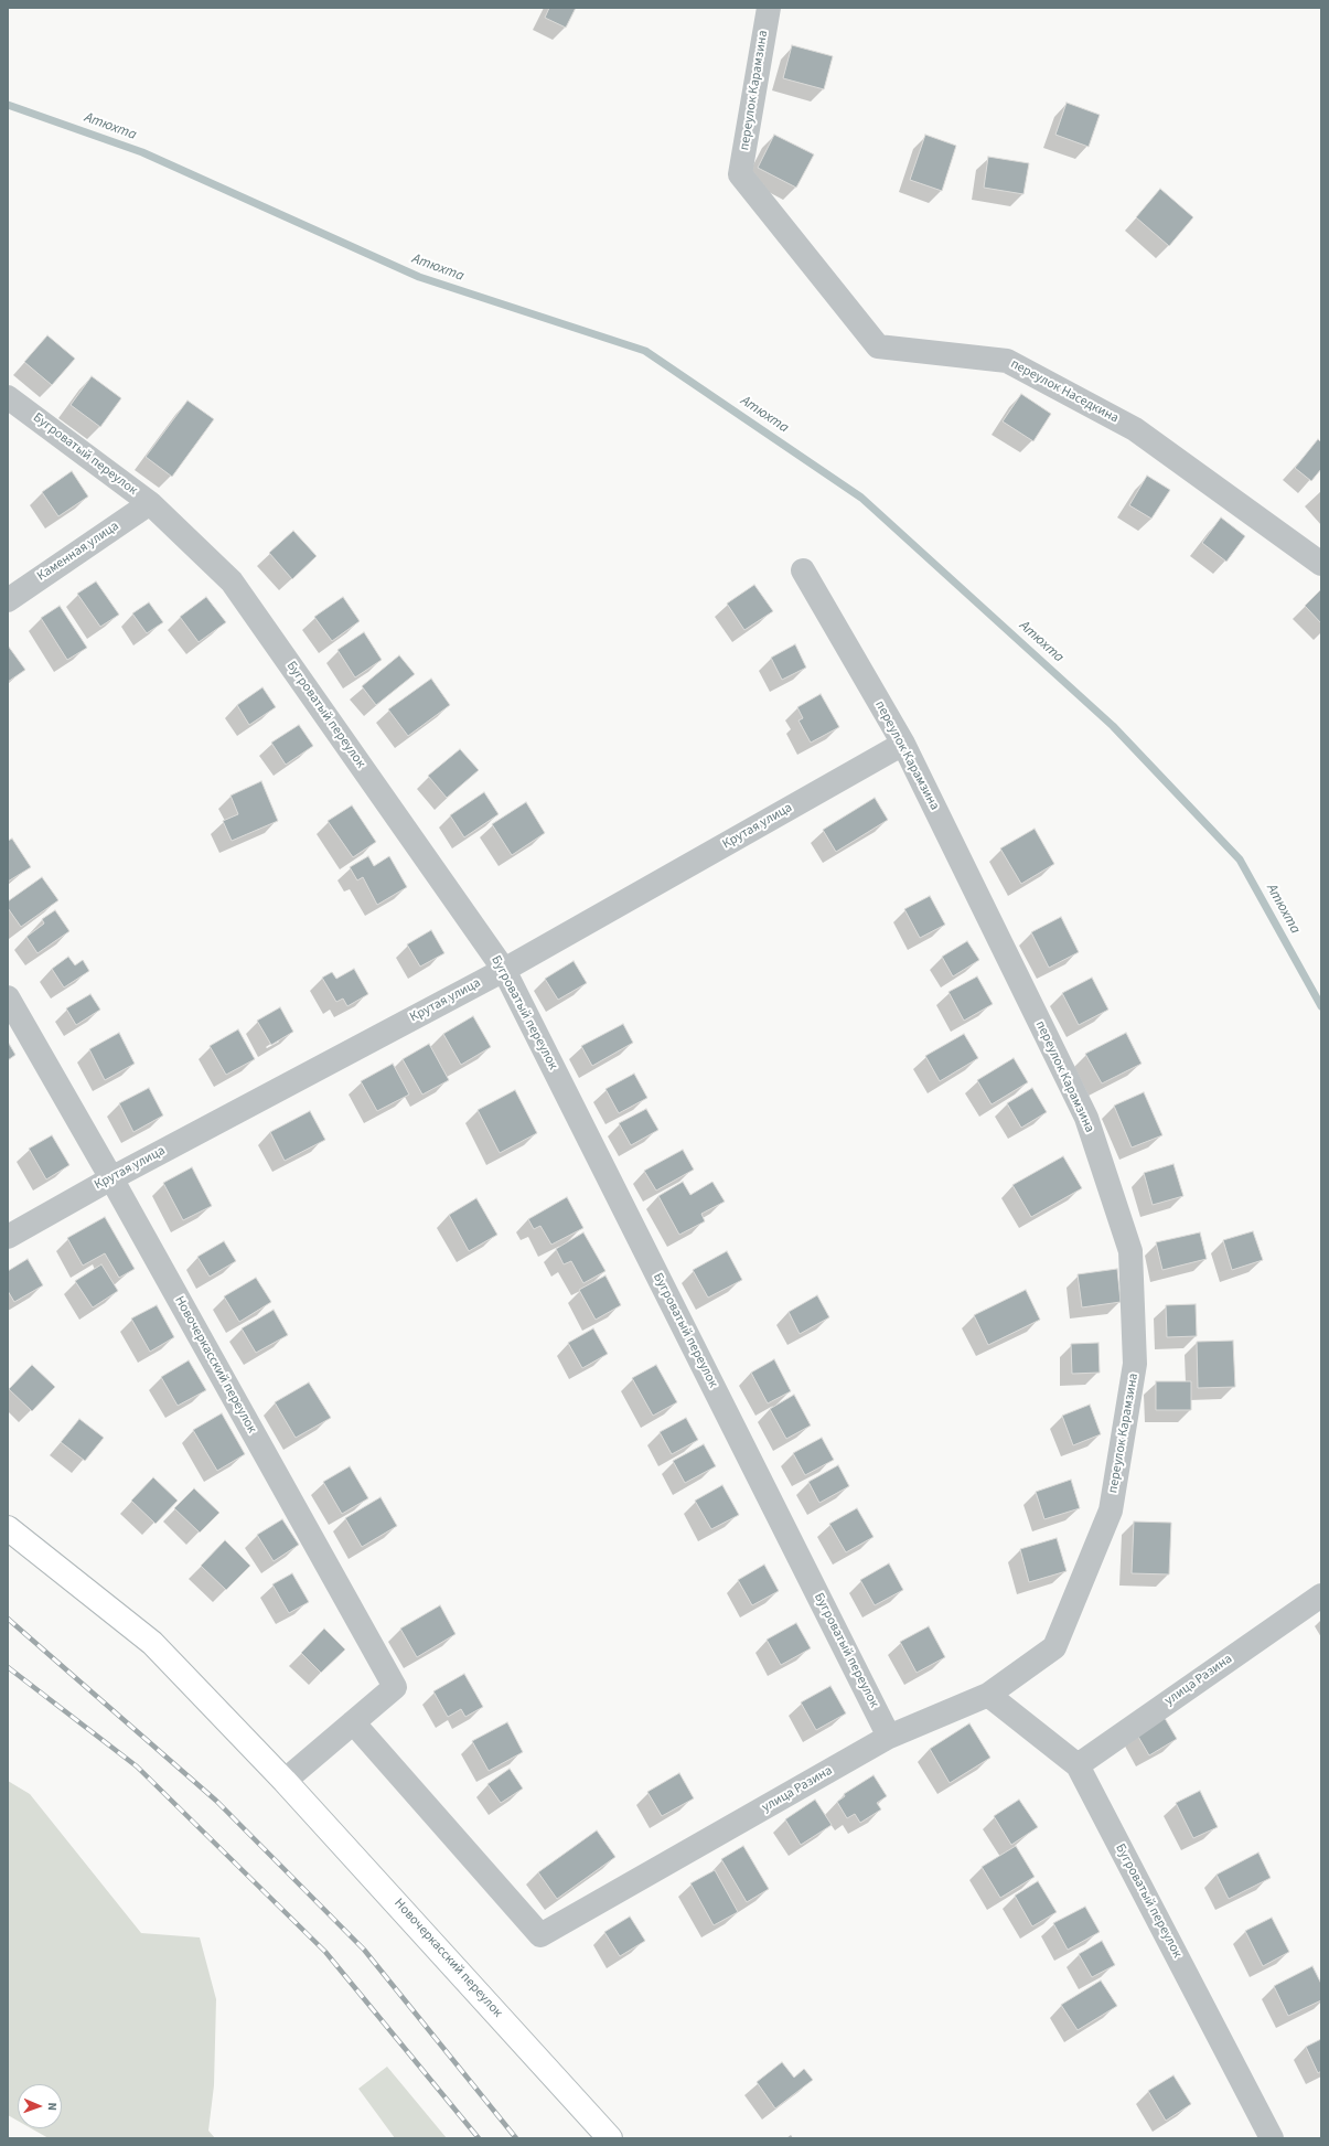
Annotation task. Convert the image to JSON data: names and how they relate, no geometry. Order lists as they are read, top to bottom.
{
  "streets": {
    "main road": ["Новочеркасский переулок"],
    "street": [
      "переулок Карамзина",
      "переулок Наседкина",
      "Бугроватый переулок",
      "Каменная улица",
      "Крутая улица",
      "улица Разина"
    ]
  },
  "crossings": [
    ["переулок Карамзина", "переулок Наседкина"],
    ["переулок Карамзина", "Крутая улица"],
    ["переулок Карамзина", "улица Разина"],
    ["Бугроватый переулок", "Каменная улица"],
    ["Бугроватый переулок", "Крутая улица"],
    ["Бугроватый переулок", "улица Разина"],
    ["Крутая улица", "Новочеркасский переулок"],
    ["Новочеркасский переулок", "улица Разина"]
  ],
  "water": ["Атюхта"],
  "north": "right"
}
